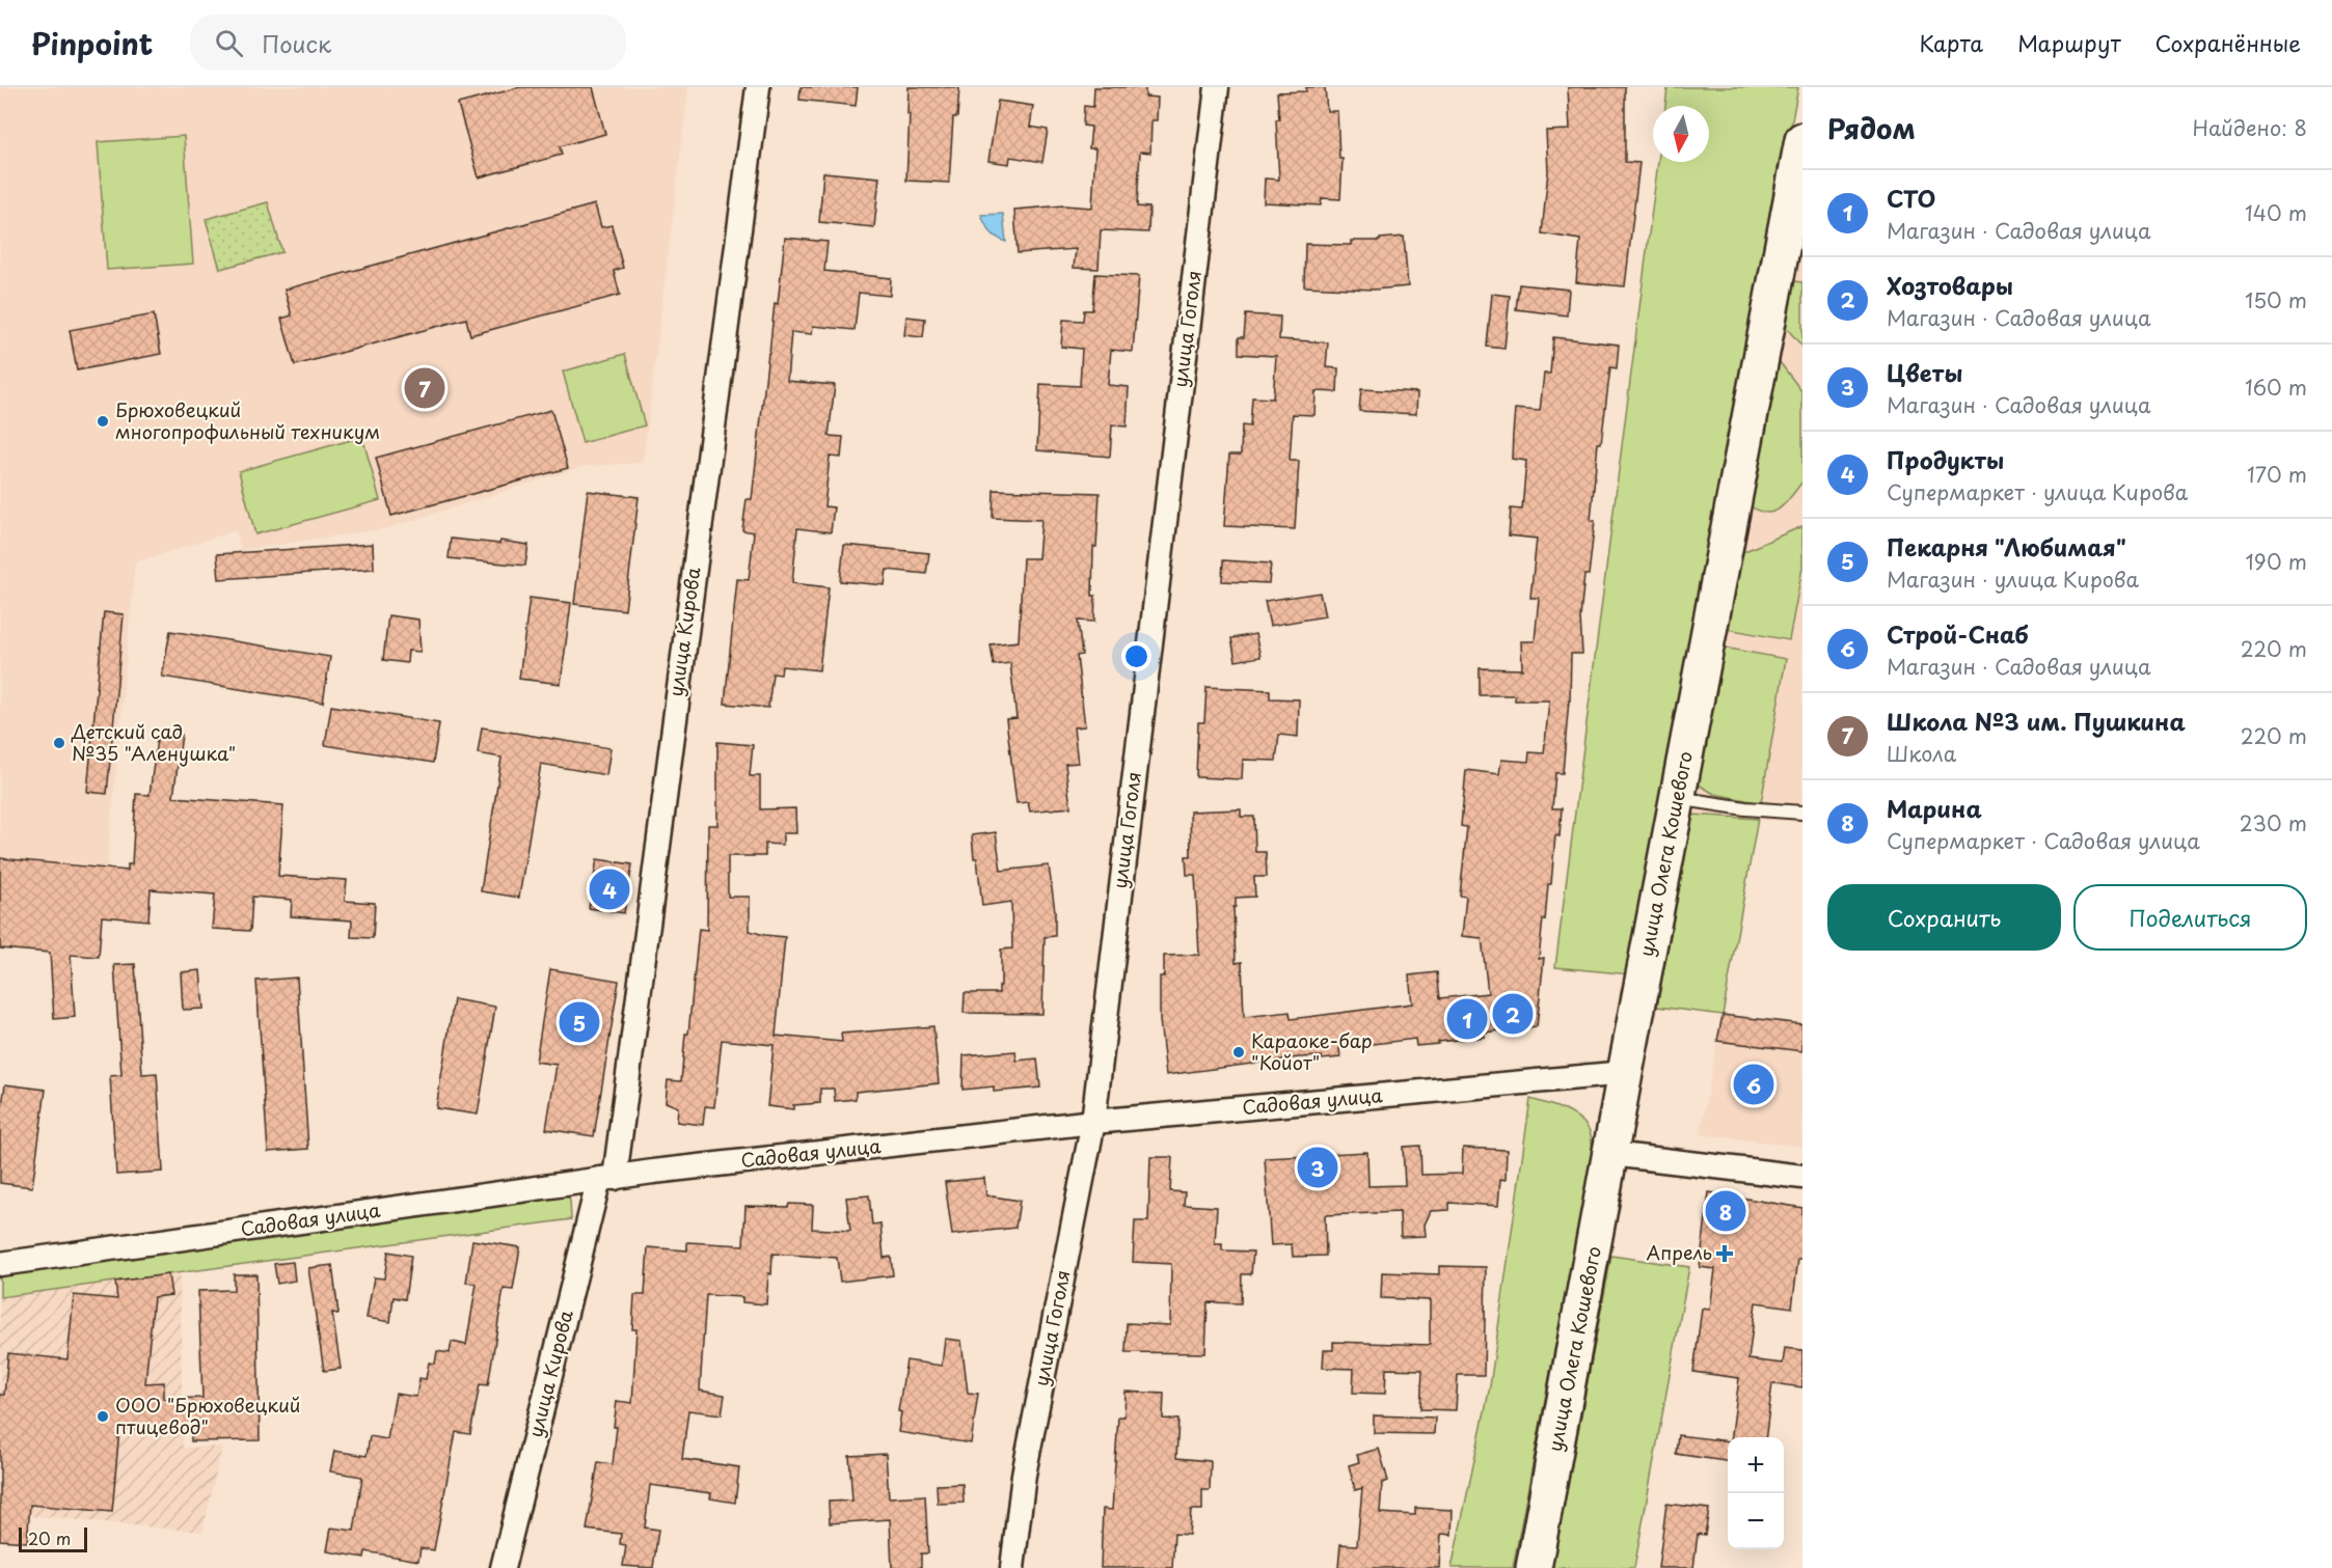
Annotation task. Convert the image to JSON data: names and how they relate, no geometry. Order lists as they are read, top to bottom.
{
  "streets": {
    "street": [
      "улица Гоголя",
      "улица Кирова",
      "улица Олега Кошевого",
      "Садовая улица"
    ]
  },
  "crossings": [
    ["улица Гоголя", "Садовая улица"],
    ["улица Кирова", "Садовая улица"],
    ["улица Олега Кошевого", "Садовая улица"]
  ],
  "places": {
    "other": [
      "Брюховецкий многопрофильный техникум",
      "Детский сад №35 \"Аленушка\"",
      "Караоке-бар \"Койот\"",
      "ООО \"Брюховецкий птицевод\""
    ],
    "health": ["Апрель"]
  },
  "scale_bar": "20 m",
  "north": "bottom",
  "page": {
    "header": "Pinpoint",
    "search": "Поиск",
    "nav": ["Карта", "Маршрут", "Сохранённые"],
    "heading": ["Рядом", "Найдено: 8"],
    "list": [
      {
        "mark": "1",
        "name": "СТО",
        "note": "Магазин · Садовая улица",
        "value": "140 m"
      },
      {
        "mark": "2",
        "name": "Хозтовары",
        "note": "Магазин · Садовая улица",
        "value": "150 m"
      },
      {
        "mark": "3",
        "name": "Цветы",
        "note": "Магазин · Садовая улица",
        "value": "160 m"
      },
      {
        "mark": "4",
        "name": "Продукты",
        "note": "Супермаркет · улица Кирова",
        "value": "170 m"
      },
      {
        "mark": "5",
        "name": "Пекарня \"Любимая\"",
        "note": "Магазин · улица Кирова",
        "value": "190 m"
      },
      {
        "mark": "6",
        "name": "Строй-Снаб",
        "note": "Магазин · Садовая улица",
        "value": "220 m"
      },
      {
        "mark": "7",
        "name": "Школа №3 им. Пушкина",
        "note": "Школа",
        "value": "220 m"
      },
      {
        "mark": "8",
        "name": "Марина",
        "note": "Супермаркет · Садовая улица",
        "value": "230 m"
      }
    ],
    "pins": [
      "7",
      "4",
      "2",
      "1",
      "5",
      "6",
      "3",
      "8"
    ],
    "buttons": ["Сохранить", "Поделиться"],
    "map_buttons": ["+", "−"],
    "scale": "20 m"
  }
}
